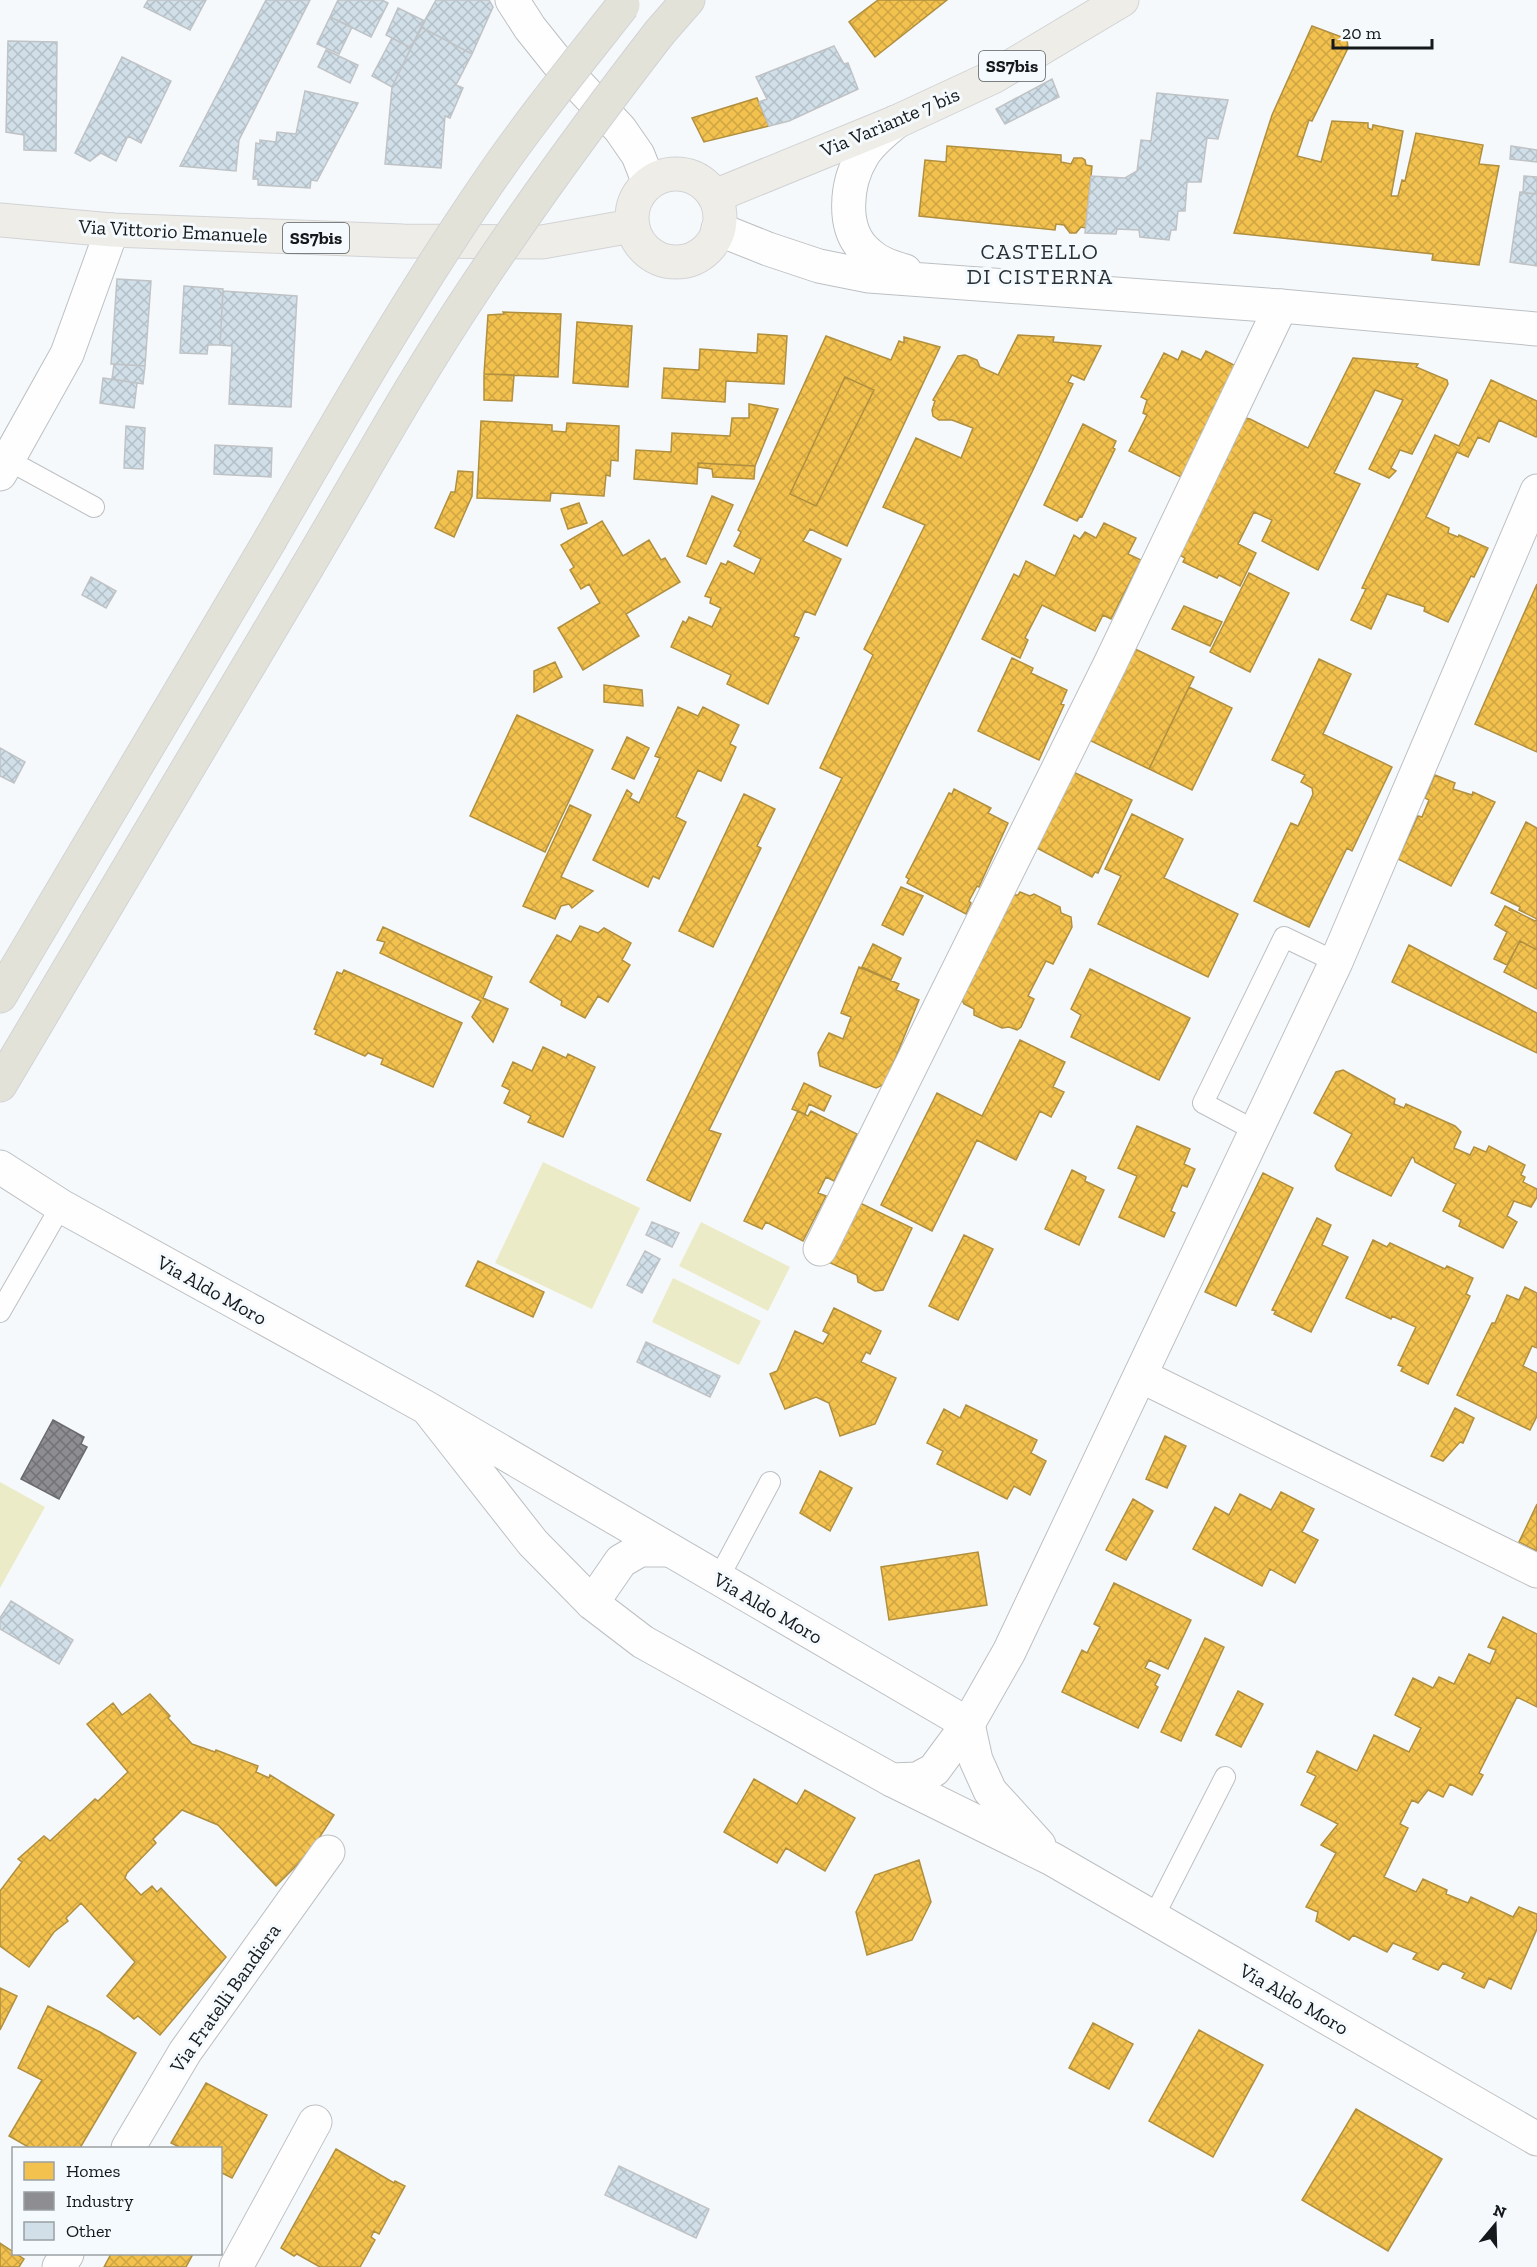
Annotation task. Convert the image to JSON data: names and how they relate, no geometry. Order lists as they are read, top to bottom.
{
  "streets": {
    "main road": ["SS7bis", "Via Variante 7 bis", "Via Vittorio Emanuele"],
    "street": ["Via Aldo Moro", "Via Fratelli Bandiera"]
  },
  "crossings": [
    ["Via Variante 7 bis", "Via Vittorio Emanuele"]
  ],
  "districts": ["CASTELLO DI CISTERNA"],
  "legend": ["Homes", "Industry", "Other"],
  "scale_bar": "20 m",
  "north": "top"
}
